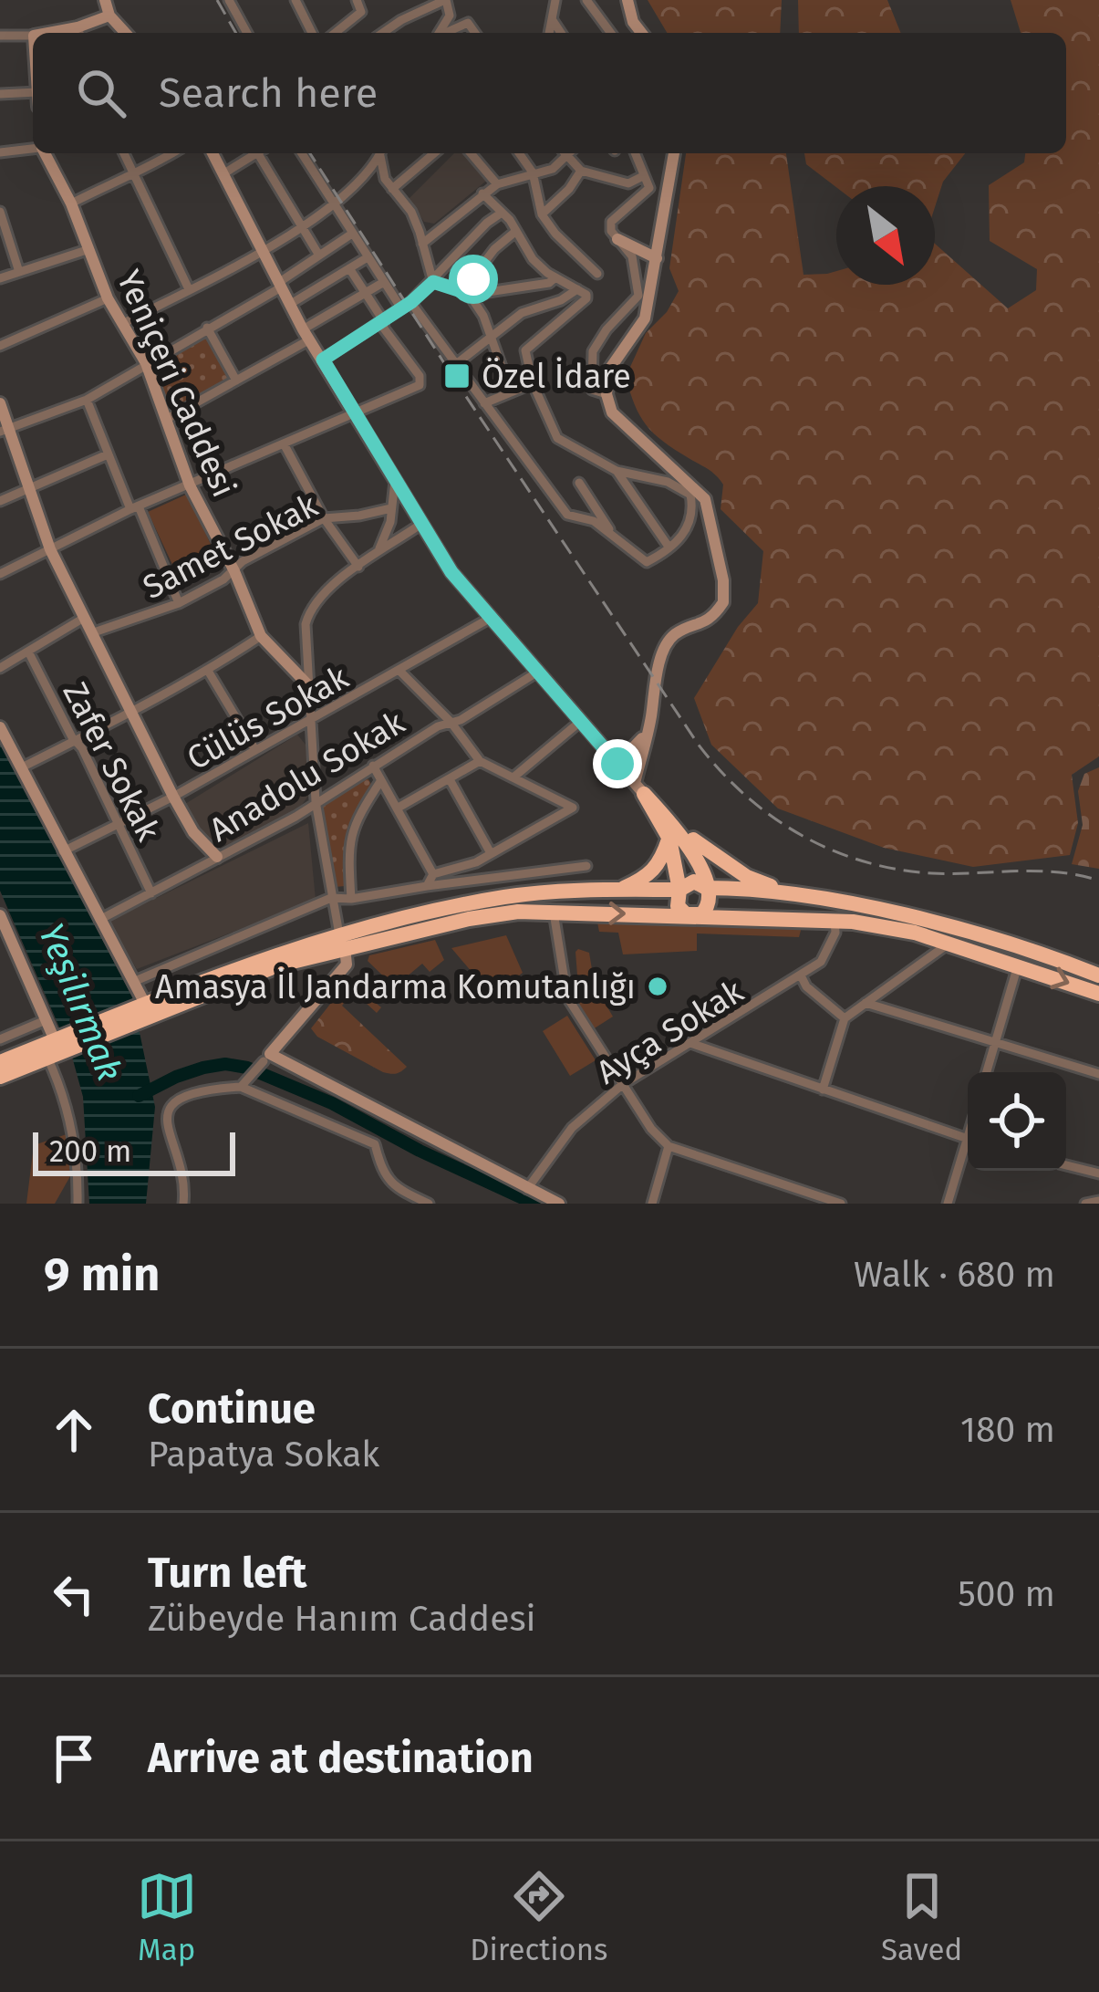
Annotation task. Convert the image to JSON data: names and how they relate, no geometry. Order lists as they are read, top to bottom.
{
  "streets": {
    "street": [
      "Yeniçeri Caddesi",
      "Samet Sokak",
      "Cülüs Sokak",
      "Zafer Sokak",
      "Anadolu Sokak",
      "Ayça Sokak"
    ]
  },
  "crossings": [
    ["Yeniçeri Caddesi", "Samet Sokak"],
    ["Cülüs Sokak", "Zafer Sokak"],
    ["Zafer Sokak", "Anadolu Sokak"]
  ],
  "water": ["Yeşilırmak"],
  "places": {
    "transit": ["Özel İdare"],
    "other": ["Amasya İl Jandarma Komutanlığı"]
  },
  "scale_bar": "200 m",
  "north": "bottom right",
  "page": {
    "search": "Search here",
    "scale": "200 m",
    "heading": ["9 min", "Walk · 680 m"],
    "list": [
      ["Continue", "Papatya Sokak", "180 m"],
      ["Turn left", "Zübeyde Hanım Caddesi", "500 m"],
      "Arrive at destination"
    ],
    "nav": ["Map", "Directions", "Saved"]
  }
}
